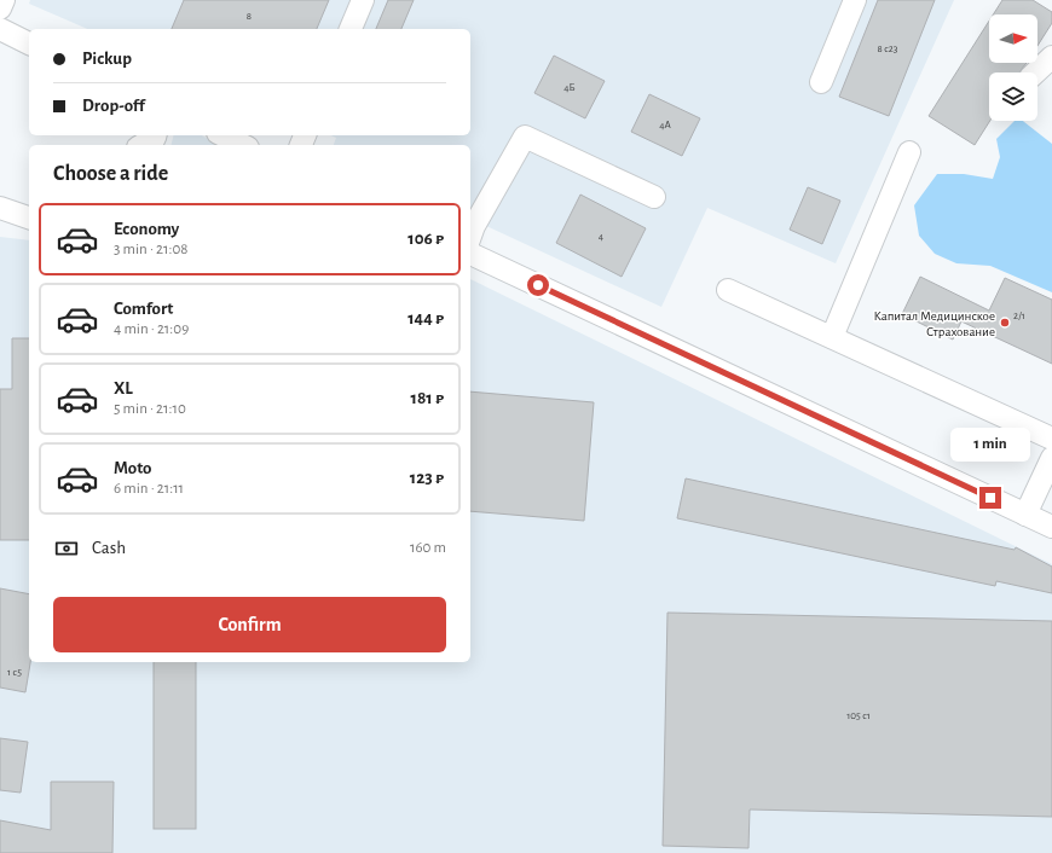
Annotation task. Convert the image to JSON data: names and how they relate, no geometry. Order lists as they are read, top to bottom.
{
  "places": ["Капитал Медицинское Страхование"],
  "house_numbers": [
    "8",
    "8 с23",
    "4Б",
    "4А",
    "4",
    "2/1",
    "1 с5",
    "105 c1"
  ],
  "north": "right",
  "page": {
    "banner": ["Pickup", "Drop-off"],
    "heading": "Choose a ride",
    "list": [
      {
        "name": "Economy",
        "note": "3 min · 21:08",
        "value": "106 ₽"
      },
      {
        "name": "Comfort",
        "note": "4 min · 21:09",
        "value": "144 ₽"
      },
      {
        "name": "XL",
        "note": "5 min · 21:10",
        "value": "181 ₽"
      },
      {
        "name": "Moto",
        "note": "6 min · 21:11",
        "value": "123 ₽"
      }
    ],
    "bubble": "1 min",
    "pay": ["Cash", "160 m"],
    "buttons": "Confirm"
  }
}
